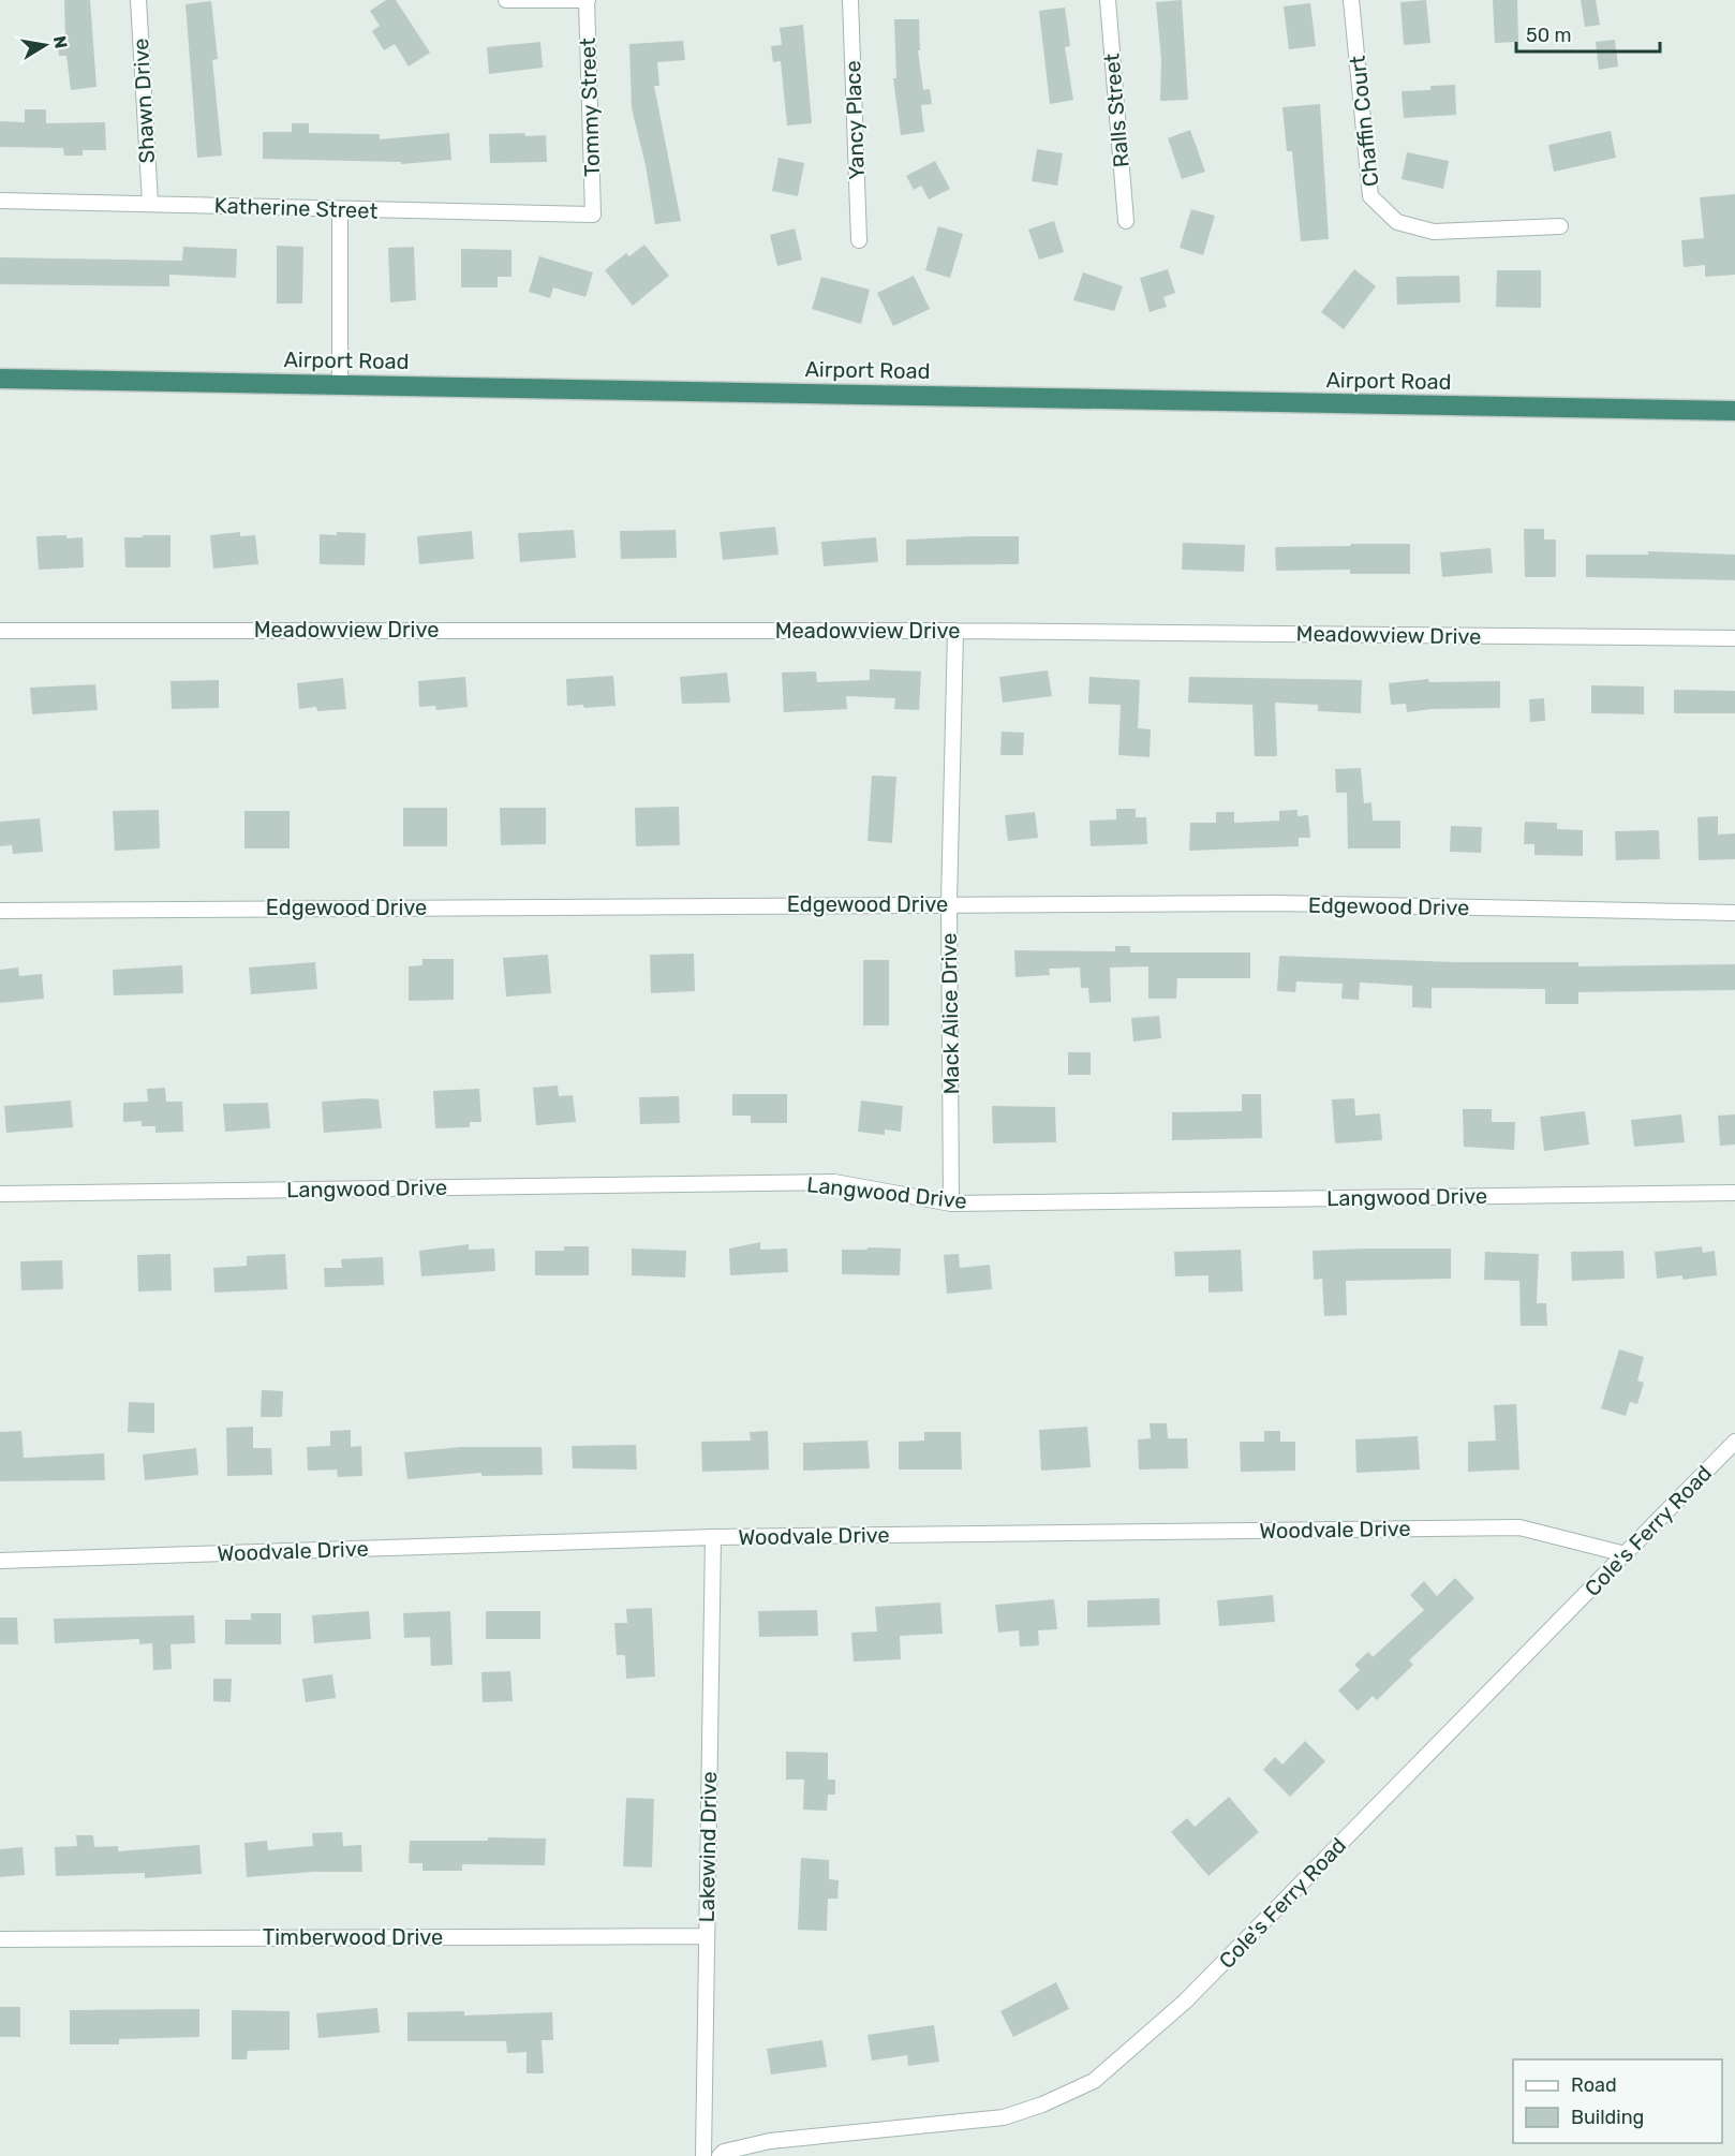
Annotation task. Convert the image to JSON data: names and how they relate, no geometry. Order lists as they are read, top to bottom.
{
  "streets": {
    "highway": ["Airport Road"],
    "street": [
      "Shawn Drive",
      "Tommy Street",
      "Ralls Street",
      "Yancy Place",
      "Chaffin Court",
      "Katherine Street",
      "Meadowview Drive",
      "Edgewood Drive",
      "Mack Alice Drive",
      "Langwood Drive",
      "Woodvale Drive",
      "Cole's Ferry Road",
      "Lakewind Drive",
      "Timberwood Drive"
    ]
  },
  "crossings": [
    ["Shawn Drive", "Katherine Street"],
    ["Tommy Street", "Katherine Street"],
    ["Meadowview Drive", "Mack Alice Drive"],
    ["Edgewood Drive", "Mack Alice Drive"],
    ["Mack Alice Drive", "Langwood Drive"],
    ["Woodvale Drive", "Cole's Ferry Road"],
    ["Woodvale Drive", "Lakewind Drive"],
    ["Lakewind Drive", "Timberwood Drive"]
  ],
  "legend": ["Road", "Building"],
  "scale_bar": "50 m",
  "north": "right"
}
